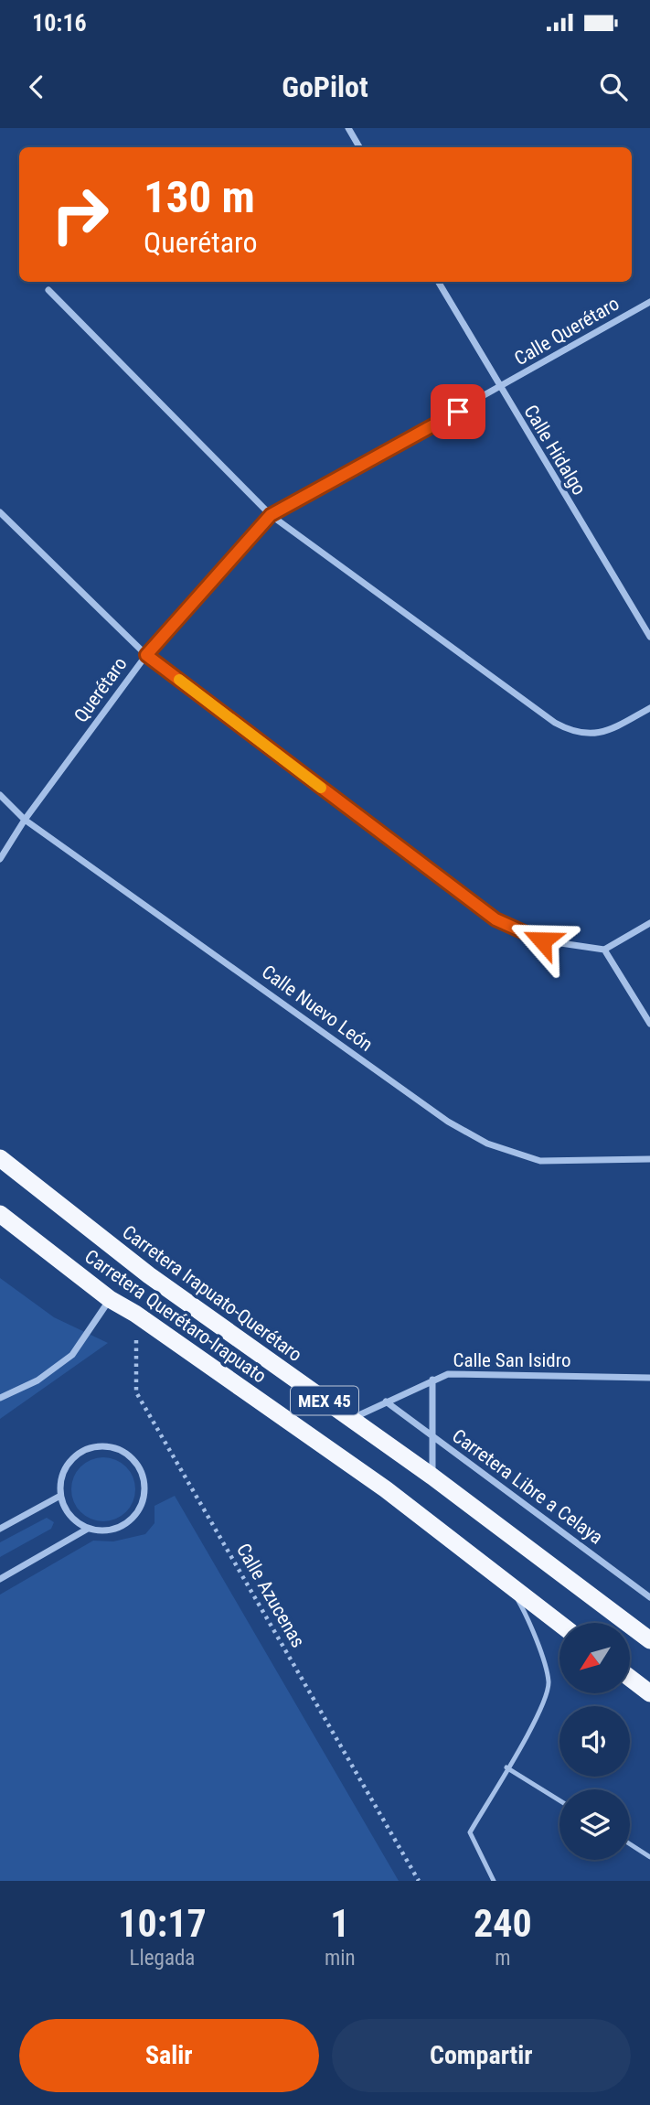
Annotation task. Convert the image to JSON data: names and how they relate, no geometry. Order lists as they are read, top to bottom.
{
  "streets": {
    "highway": ["Carretera Irapuato-Querétaro", "Carretera Querétaro-Irapuato", "MEX 45"],
    "street": [
      "Calle Querétaro",
      "Calle Hidalgo",
      "Querétaro",
      "Calle Nuevo León",
      "Calle San Isidro",
      "Carretera Libre a Celaya"
    ],
    "path": ["Calle Azucenas"]
  },
  "crossings": [
    ["Calle Querétaro", "Calle Hidalgo"],
    ["Calle Querétaro", "Querétaro"],
    ["Calle Hidalgo", "Querétaro"],
    ["Querétaro", "Calle Nuevo León"],
    ["Carretera Irapuato-Querétaro", "Calle San Isidro"],
    ["Carretera Querétaro-Irapuato", "Calle Azucenas"],
    ["Calle San Isidro", "Carretera Libre a Celaya"]
  ],
  "north": "bottom left",
  "page": {
    "status": "10:16",
    "header": "GoPilot",
    "turn": ["130 m", "Querétaro"],
    "eta": [
      "10:17",
      "Llegada",
      "1",
      "min",
      "240",
      "m"
    ],
    "buttons": ["Salir", "Compartir"]
  }
}
